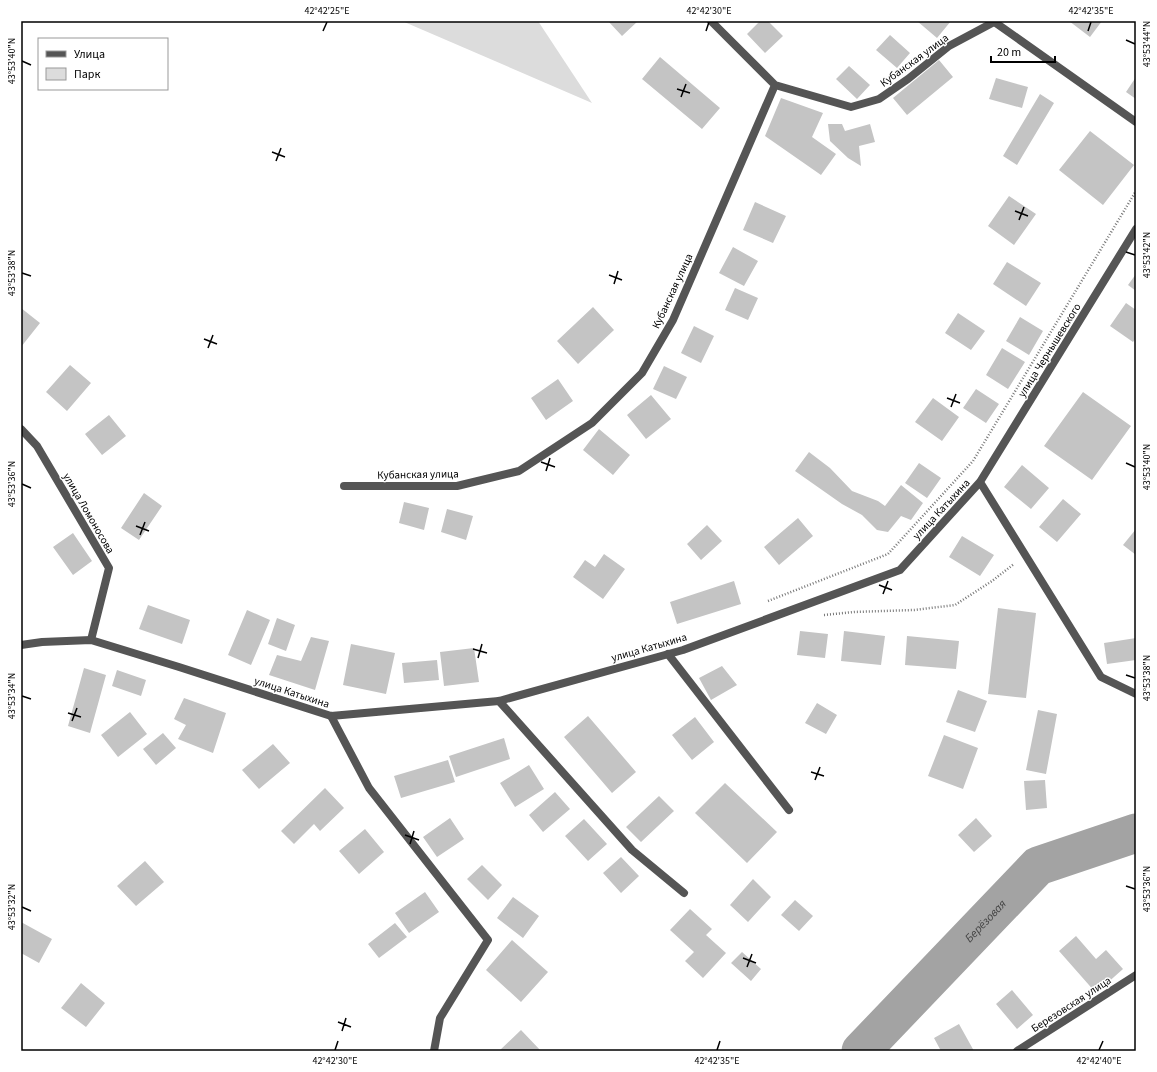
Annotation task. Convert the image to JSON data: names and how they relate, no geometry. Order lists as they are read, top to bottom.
{
  "streets": {
    "street": [
      "Кубанская улица",
      "улица Чернышевского",
      "улица Катыхина",
      "улица Ломоносова",
      "Березовская улица"
    ]
  },
  "crossings": [
    ["улица Чернышевского", "улица Катыхина"],
    ["улица Катыхина", "улица Ломоносова"]
  ],
  "water": ["Берёзовая"],
  "legend": ["Улица", "Парк"],
  "scale_bar": "20 m",
  "coordinates": [
    "42°42'25\"E",
    "42°42'30\"E",
    "42°42'35\"E",
    "43°53'44\"N",
    "43°53'40\"N",
    "43°53'42\"N",
    "43°53'38\"N",
    "43°53'36\"N",
    "43°53'34\"N",
    "43°53'32\"N",
    "42°42'40\"E"
  ]
}
